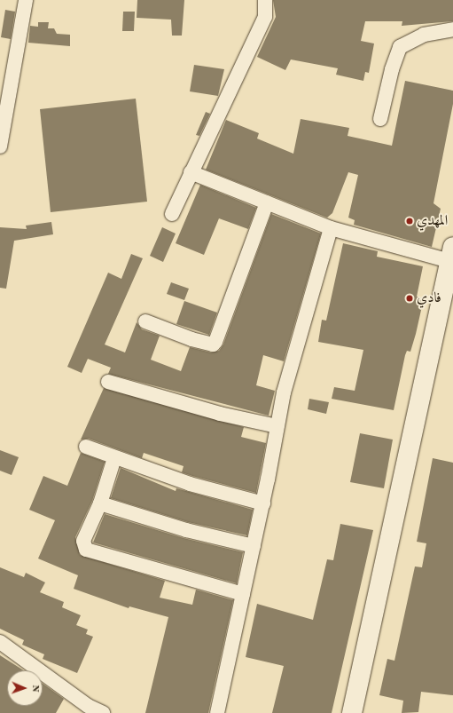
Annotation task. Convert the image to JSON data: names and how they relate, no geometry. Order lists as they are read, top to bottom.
{
  "places": ["المهدي", "فادي"],
  "north": "right"
}
